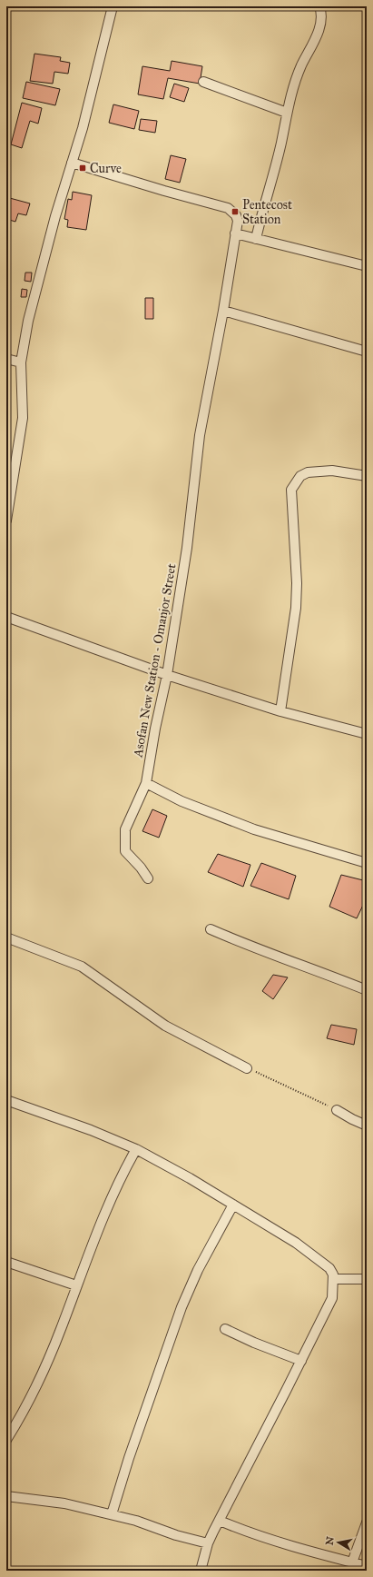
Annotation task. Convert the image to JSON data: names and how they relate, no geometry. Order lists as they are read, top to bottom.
{
  "streets": {
    "street": ["Asofan New Station - Omanjor Street"]
  },
  "places": {
    "transit": ["Curve", "Pentecost Station"]
  },
  "north": "left"
}
